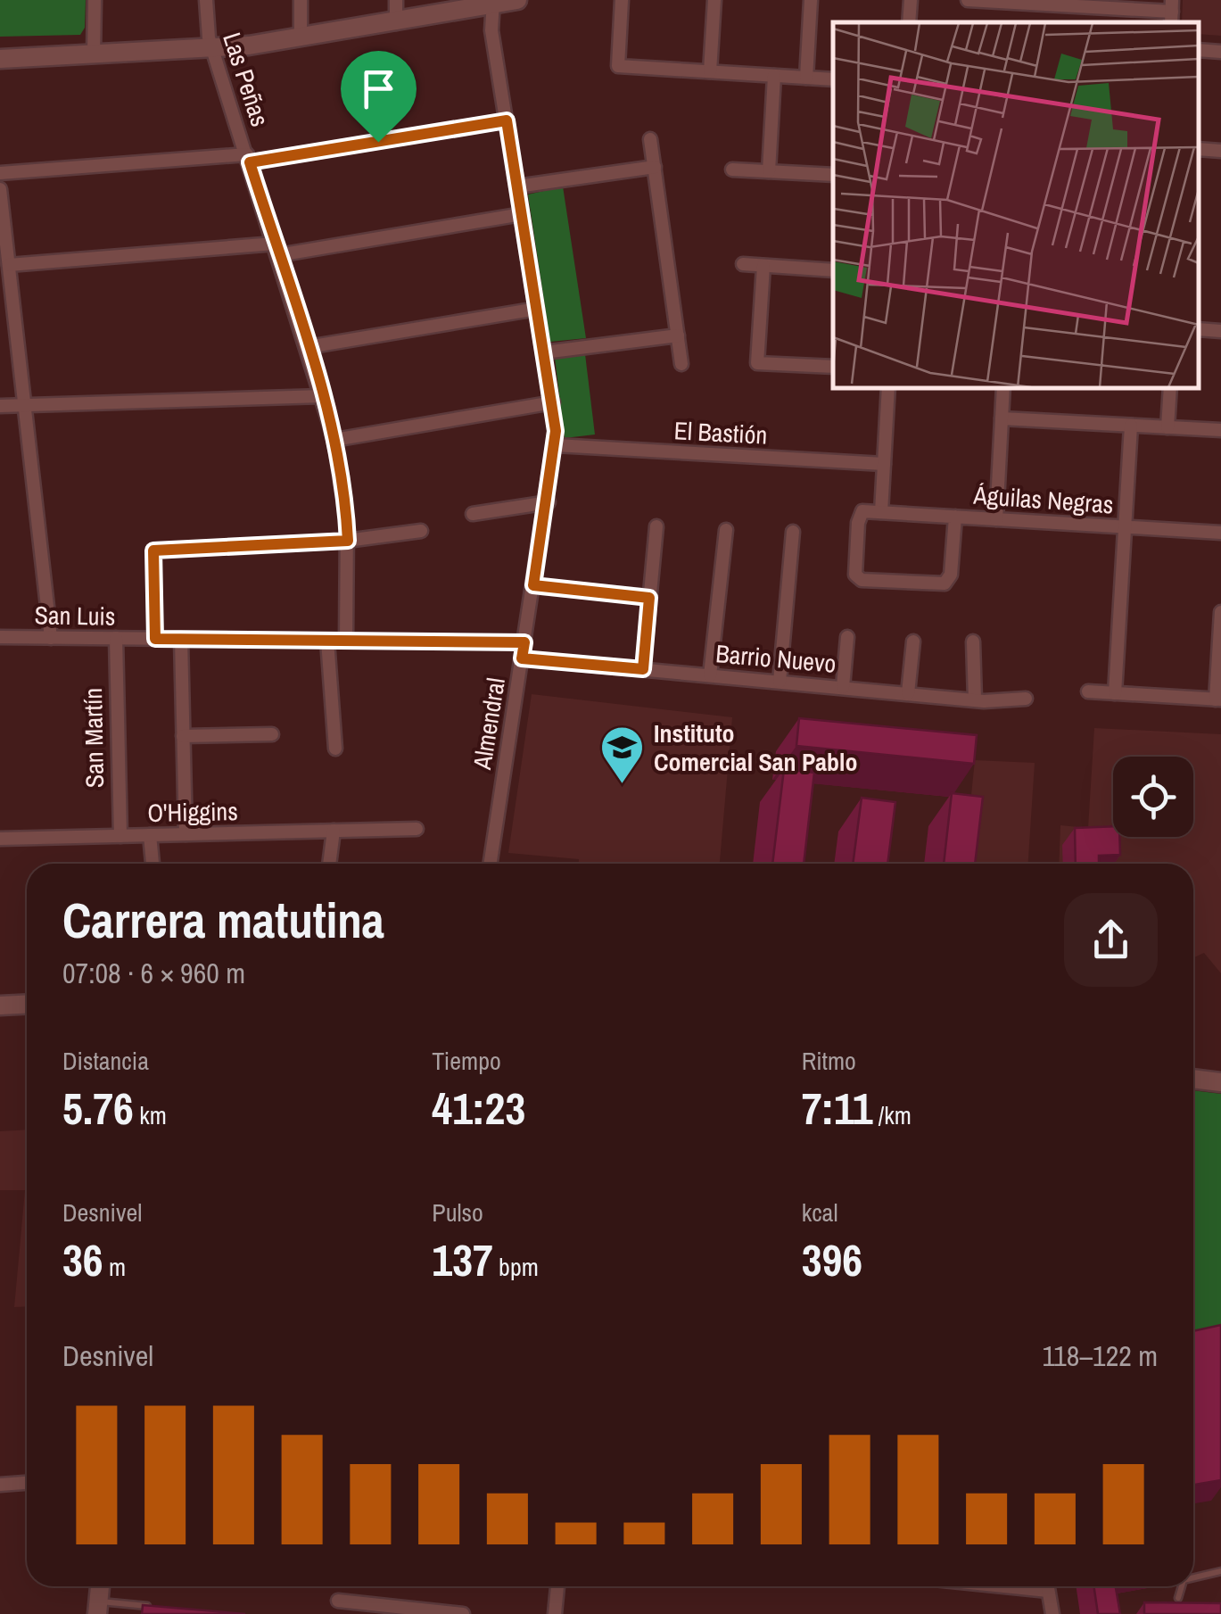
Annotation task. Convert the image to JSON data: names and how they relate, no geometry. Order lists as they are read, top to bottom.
{
  "streets": {
    "street": [
      "Las Peñas",
      "El Bastión",
      "Águilas Negras",
      "San Luis",
      "Barrio Nuevo",
      "Almendral",
      "San Martín",
      "O'Higgins"
    ]
  },
  "crossings": [
    ["Las Peñas", "San Luis"],
    ["El Bastión", "Almendral"],
    ["San Luis", "Almendral"],
    ["San Luis", "San Martín"],
    ["Barrio Nuevo", "Almendral"],
    ["San Martín", "O'Higgins"]
  ],
  "places": {
    "school or university": ["Instituto Comercial San Pablo"]
  },
  "page": {
    "heading": ["Carrera matutina", "07:08 · 6 × 960 m"],
    "stats": [
      ["Distancia", "5.76 km"],
      ["Tiempo", "41:23"],
      ["Ritmo", "7:11 /km"],
      ["Desnivel", "36 m"],
      ["Pulso", "137 bpm"],
      ["kcal", "396"]
    ],
    "chart": ["Desnivel", "118–122 m"]
  }
}
